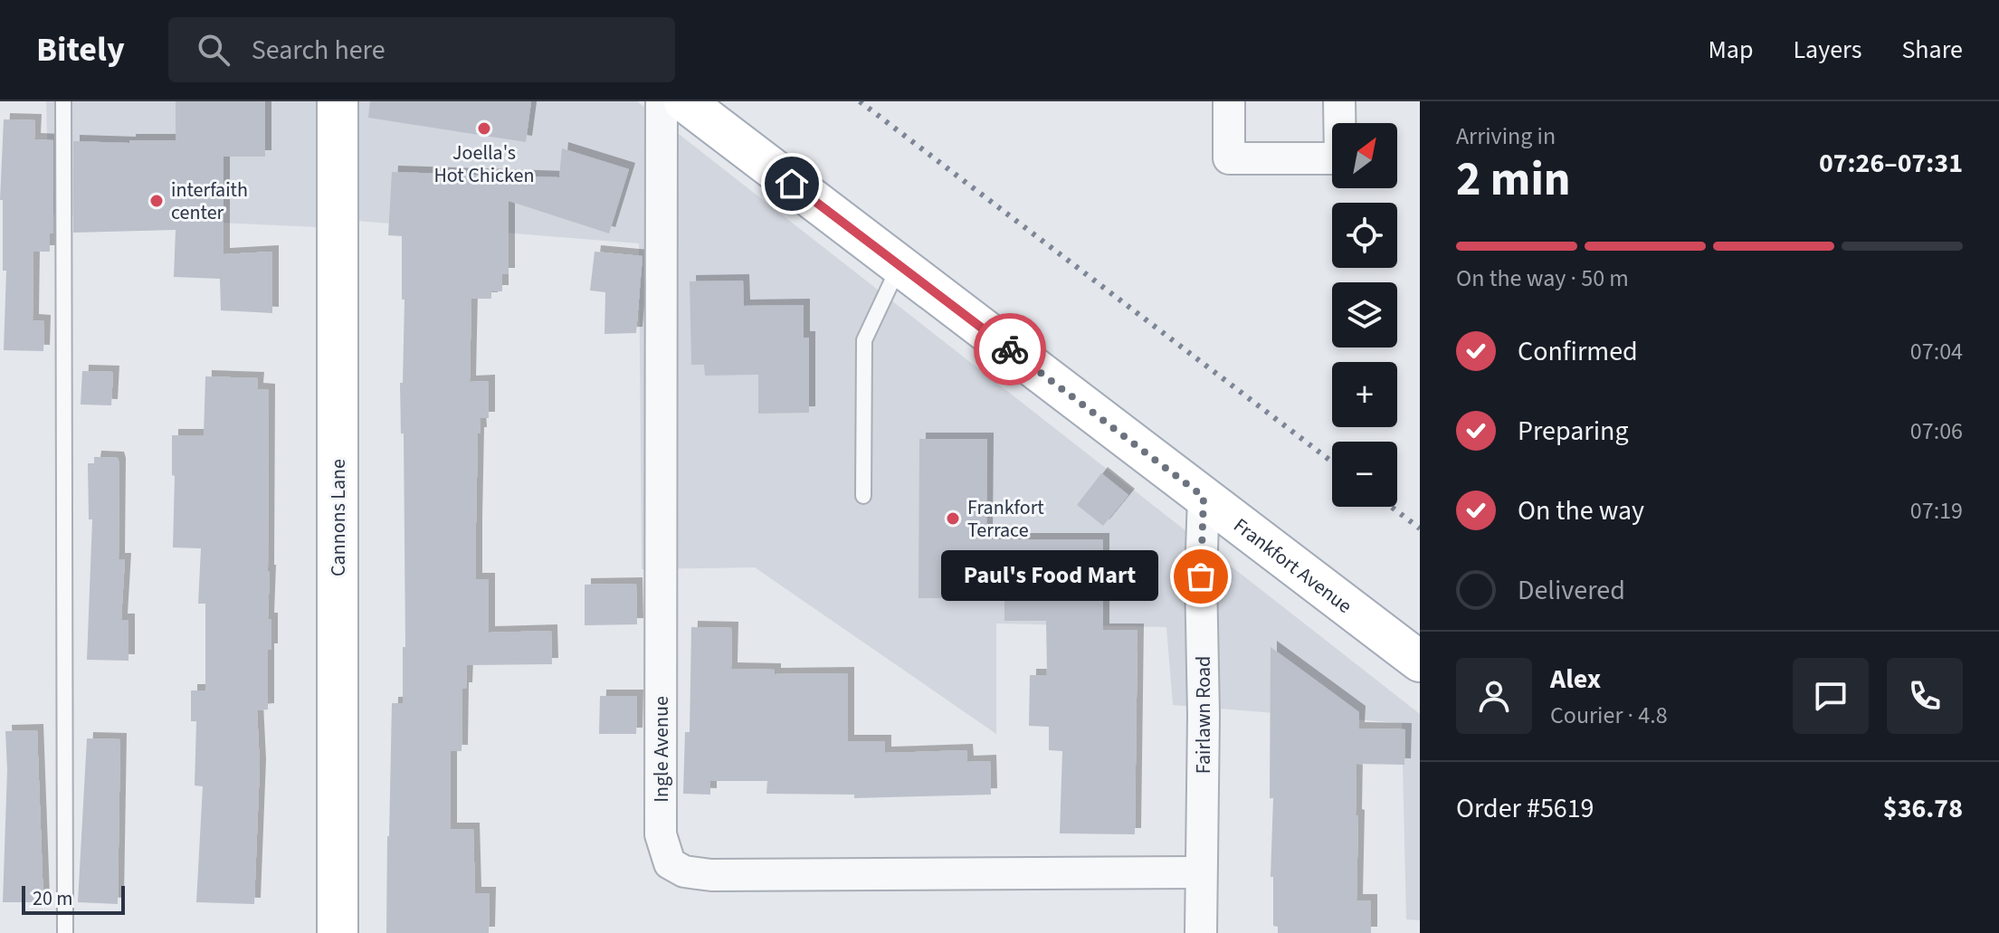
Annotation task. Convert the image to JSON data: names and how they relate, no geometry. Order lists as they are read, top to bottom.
{
  "streets": {
    "main road": ["Cannons Lane", "Frankfort Avenue"],
    "street": ["Fairlawn Road", "Ingle Avenue"]
  },
  "crossings": [
    ["Frankfort Avenue", "Fairlawn Road"],
    ["Fairlawn Road", "Ingle Avenue"]
  ],
  "places": [
    "Joella's Hot Chicken",
    "interfaith center",
    "Frankfort Terrace",
    "Paul's Food Mart"
  ],
  "scale_bar": "20 m",
  "north": "top right",
  "page": {
    "header": "Bitely",
    "search": "Search here",
    "nav": ["Map", "Layers", "Share"],
    "heading": ["2 min", "Arriving in", "07:26–07:31"],
    "panel": [
      "Alex",
      "Courier · 4.8",
      "Order #5619",
      "$36.78"
    ],
    "map_buttons": ["+", "−"],
    "bar": "On the way · 50 m",
    "list": [
      ["Confirmed", "07:04"],
      ["Preparing", "07:06"],
      ["On the way", "07:19"],
      "Delivered"
    ],
    "bubble": "Paul's Food Mart",
    "scale": "20 m"
  }
}
